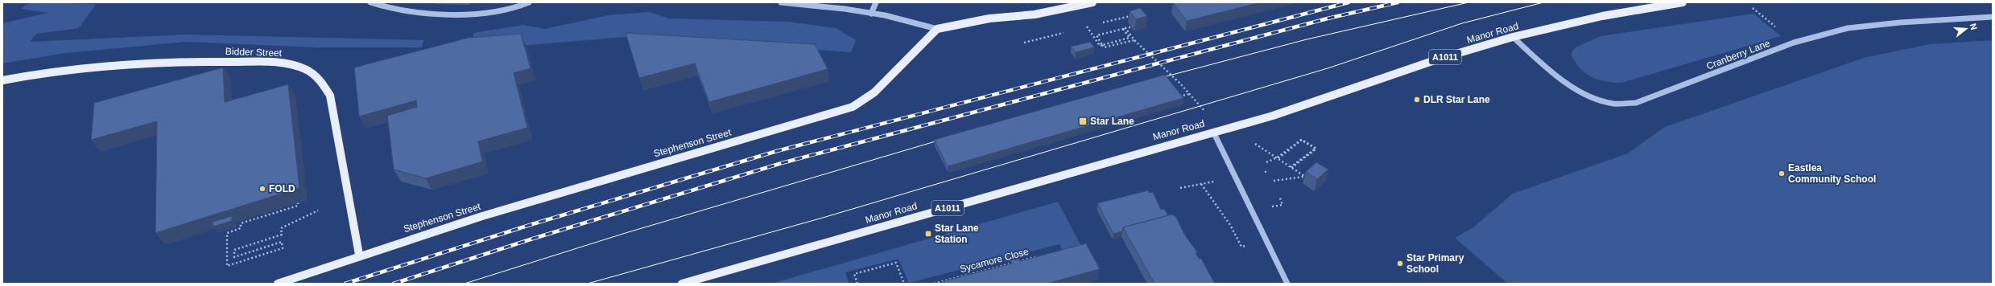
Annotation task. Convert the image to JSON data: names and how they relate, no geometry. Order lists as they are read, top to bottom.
{
  "streets": {
    "main road": [
      "Manor Road",
      "Bidder Street",
      "A1011",
      "Stephenson Street"
    ],
    "street": ["Cranberry Lane"],
    "path": ["Sycamore Close"]
  },
  "crossings": [
    ["Manor Road", "Cranberry Lane"],
    ["Bidder Street", "Stephenson Street"]
  ],
  "places": {
    "other": [
      "DLR Star Lane",
      "Eastlea Community School",
      "FOLD",
      "Star Primary School"
    ],
    "transit": ["Star Lane", "Star Lane Station"]
  },
  "north": "right"
}
